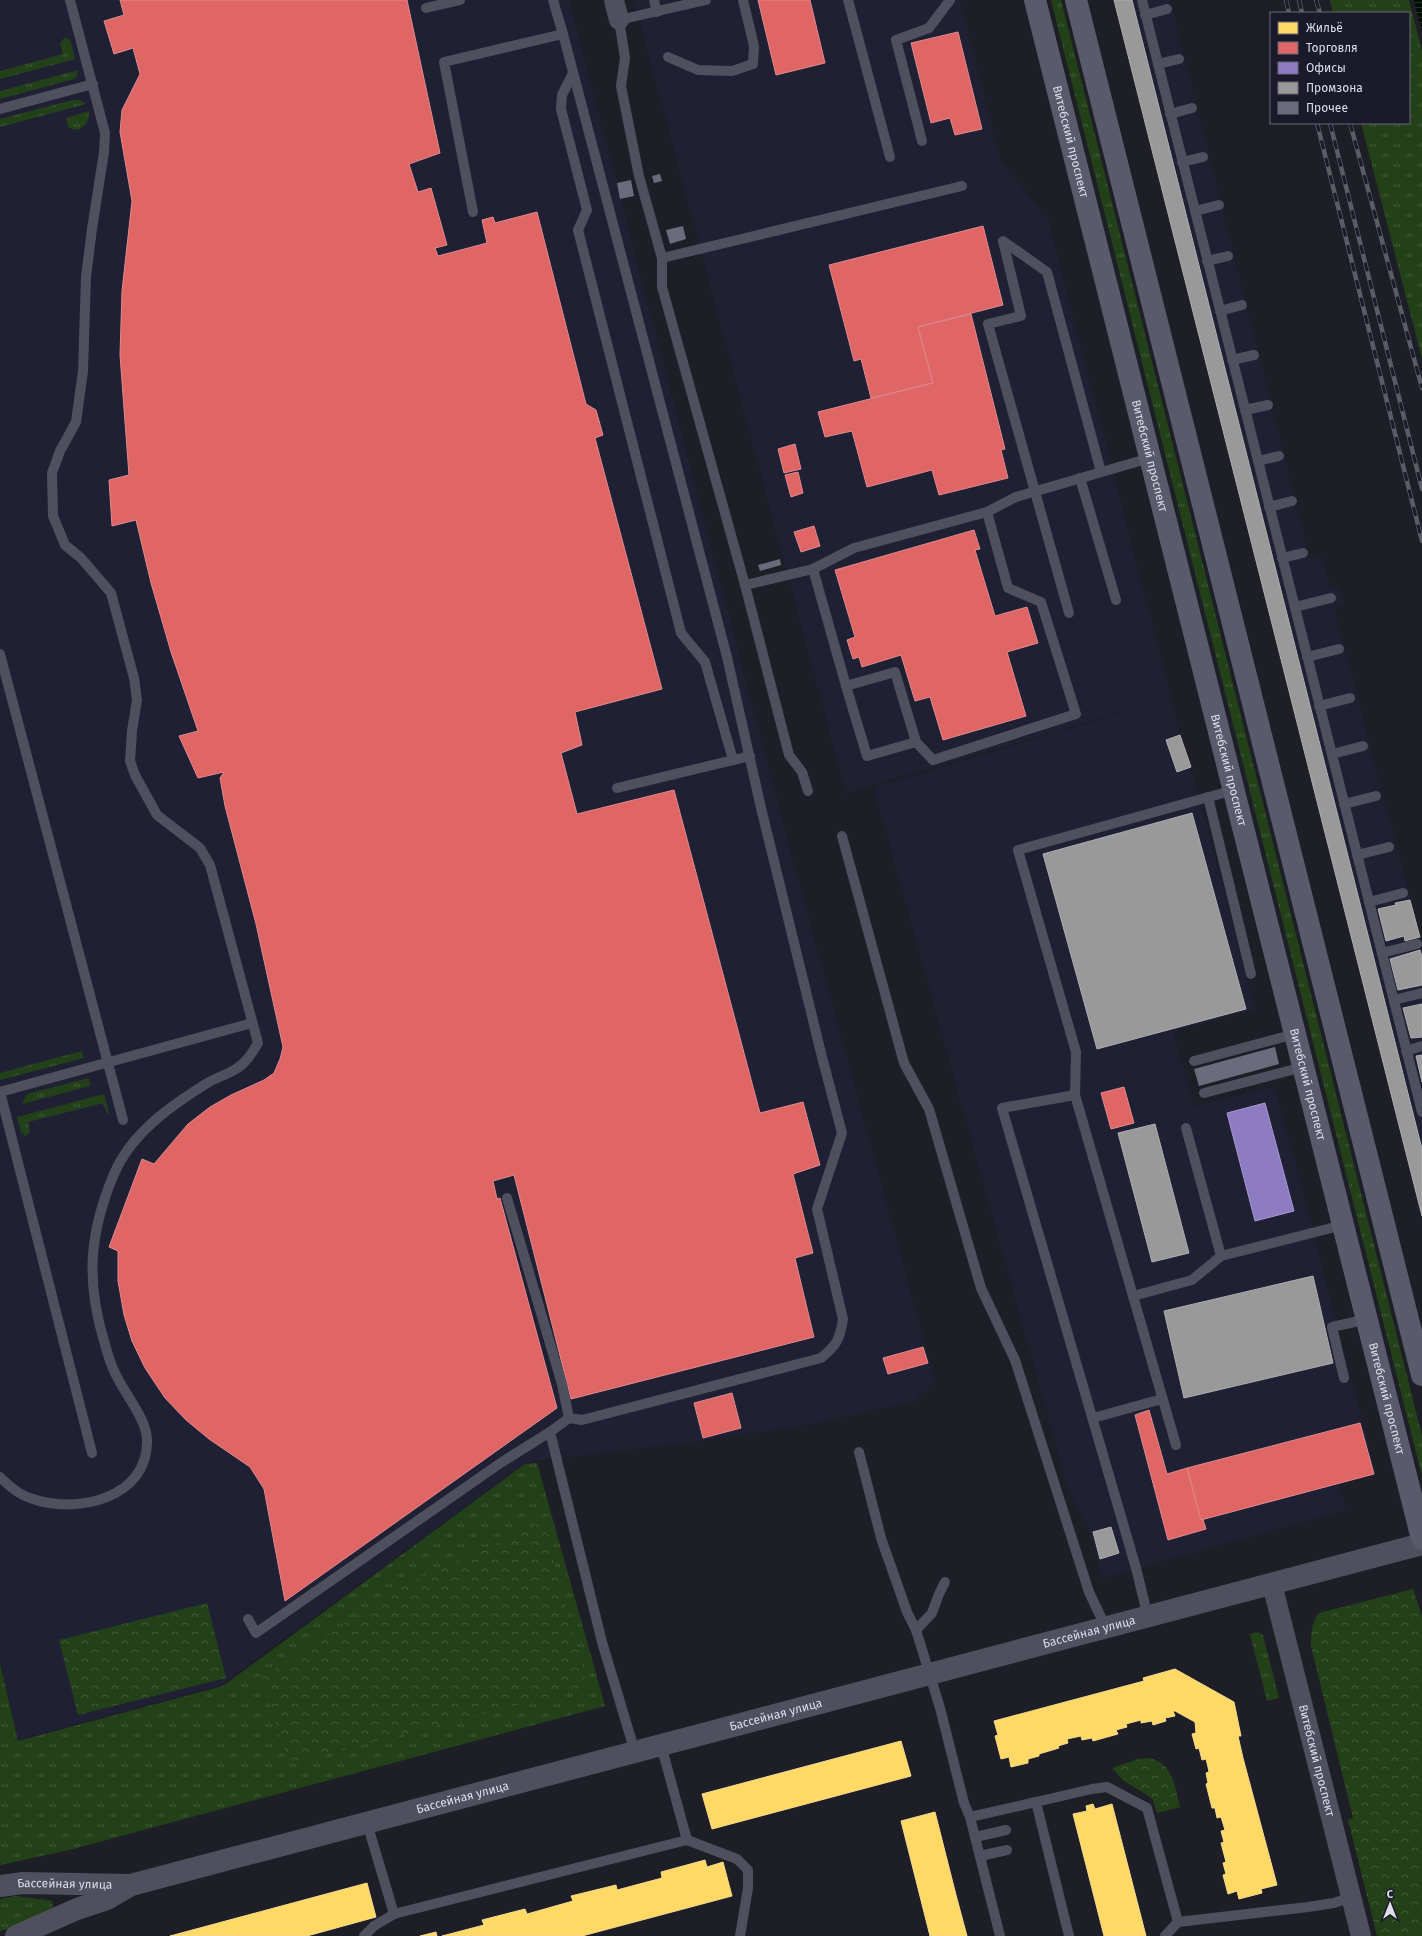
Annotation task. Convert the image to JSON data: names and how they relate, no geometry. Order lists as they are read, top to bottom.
{
  "streets": {
    "main road": ["Витебский проспект"],
    "street": ["Бассейная улица"]
  },
  "crossings": [
    ["Витебский проспект", "Бассейная улица"]
  ],
  "legend": [
    "Жильё",
    "Торговля",
    "Офисы",
    "Промзона",
    "Прочее"
  ],
  "north": "top"
}
